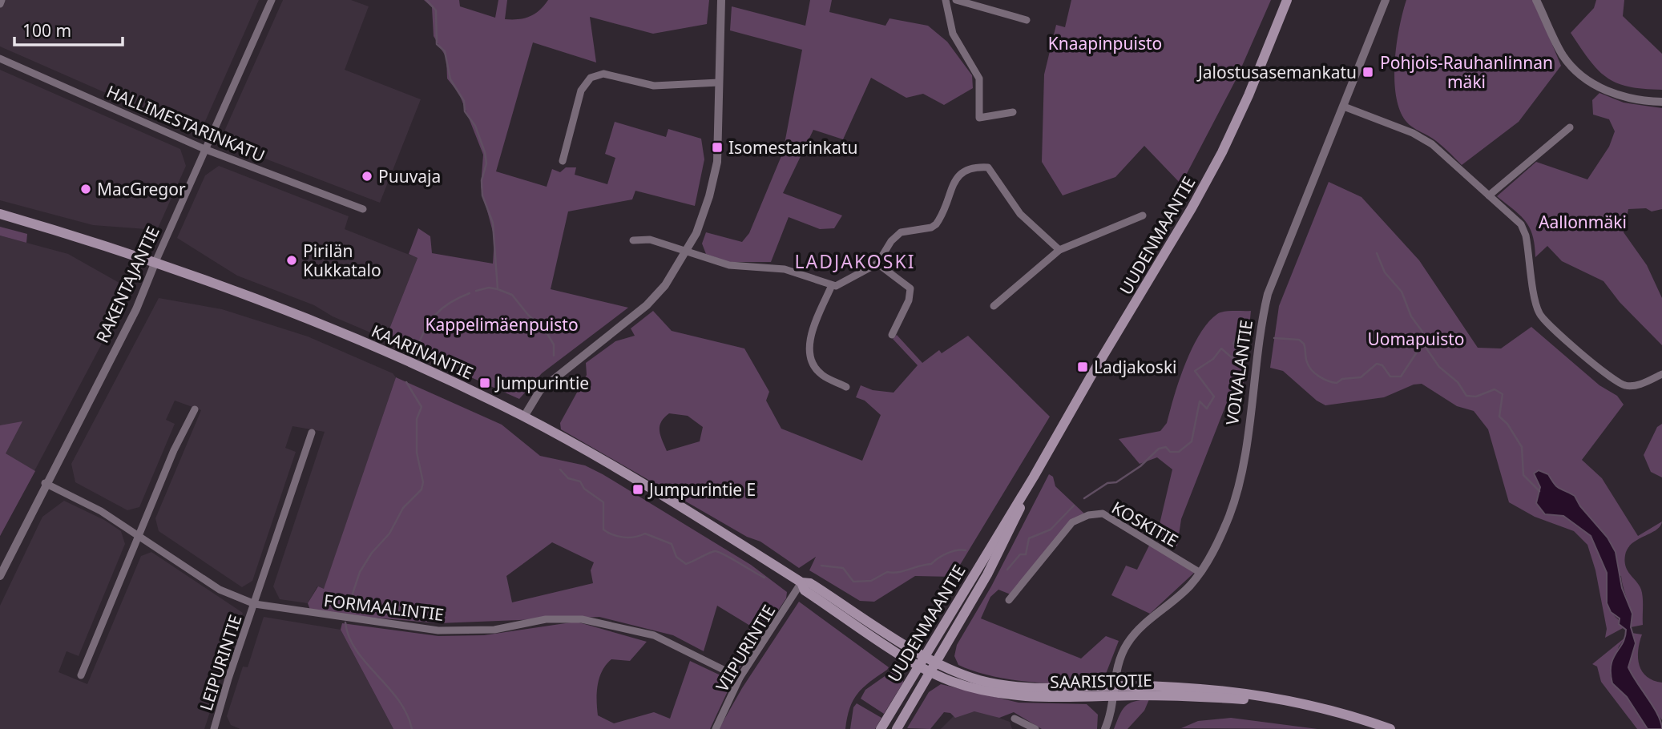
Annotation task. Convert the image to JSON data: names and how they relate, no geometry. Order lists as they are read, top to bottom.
{
  "streets": {
    "main road": ["UUDENMAANTIE", "KAARINANTIE", "SAARISTOTIE"],
    "street": [
      "HALLIMESTARINKATU",
      "RAKENTAJANTIE",
      "VOIVALANTIE",
      "KOSKITIE",
      "FORMAALINTIE",
      "VIIPURINTIE",
      "LEIPURINTIE"
    ]
  },
  "crossings": [
    ["HALLIMESTARINKATU", "RAKENTAJANTIE"],
    ["UUDENMAANTIE", "KAARINANTIE"],
    ["UUDENMAANTIE", "SAARISTOTIE"],
    ["RAKENTAJANTIE", "KAARINANTIE"],
    ["RAKENTAJANTIE", "FORMAALINTIE"],
    ["KAARINANTIE", "VIIPURINTIE"],
    ["KAARINANTIE", "SAARISTOTIE"],
    ["VOIVALANTIE", "KOSKITIE"],
    ["VOIVALANTIE", "SAARISTOTIE"],
    ["FORMAALINTIE", "VIIPURINTIE"],
    ["FORMAALINTIE", "LEIPURINTIE"]
  ],
  "districts": ["LADJAKOSKI"],
  "parks": [
    "Knaapinpuisto",
    "Pohjois-Rauhanlinnan mäki",
    "Aallonmäki",
    "Kappelimäenpuisto",
    "Uomapuisto"
  ],
  "places": {
    "transit": [
      "Jalostusasemankatu",
      "Isomestarinkatu",
      "Ladjakoski",
      "Jumpurintie",
      "Jumpurintie E"
    ],
    "other": ["Puuvaja", "MacGregor", "Pirilän Kukkatalo"]
  },
  "scale_bar": "100 m"
}
